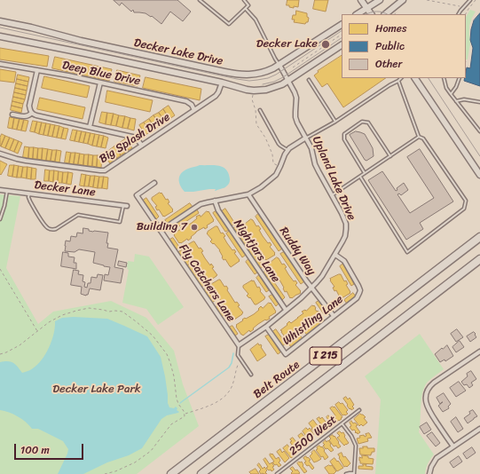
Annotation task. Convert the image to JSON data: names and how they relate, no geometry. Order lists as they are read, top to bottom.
{
  "streets": {
    "highway": ["I 215", "Belt Route"],
    "street": [
      "Decker Lake Drive",
      "Deep Blue Drive",
      "Big Splash Drive",
      "Upland Lake Drive",
      "Decker Lane",
      "Nightjars Lane",
      "Ruddy Way",
      "Fly Catchers Lane",
      "Whistling Lane"
    ],
    "lane": ["2500 West"]
  },
  "crossings": [
    ["Decker Lake Drive", "Big Splash Drive"],
    ["Decker Lake Drive", "Upland Lake Drive"],
    ["Deep Blue Drive", "Big Splash Drive"],
    ["Upland Lake Drive", "Nightjars Lane"],
    ["Upland Lake Drive", "Ruddy Way"],
    ["Upland Lake Drive", "Fly Catchers Lane"],
    ["Upland Lake Drive", "Whistling Lane"],
    ["Ruddy Way", "Whistling Lane"]
  ],
  "parks": ["Decker Lake Park"],
  "places": ["Decker Lake", "Building 7"],
  "legend": ["Homes", "Public", "Other"],
  "scale_bar": "100 m"
}
